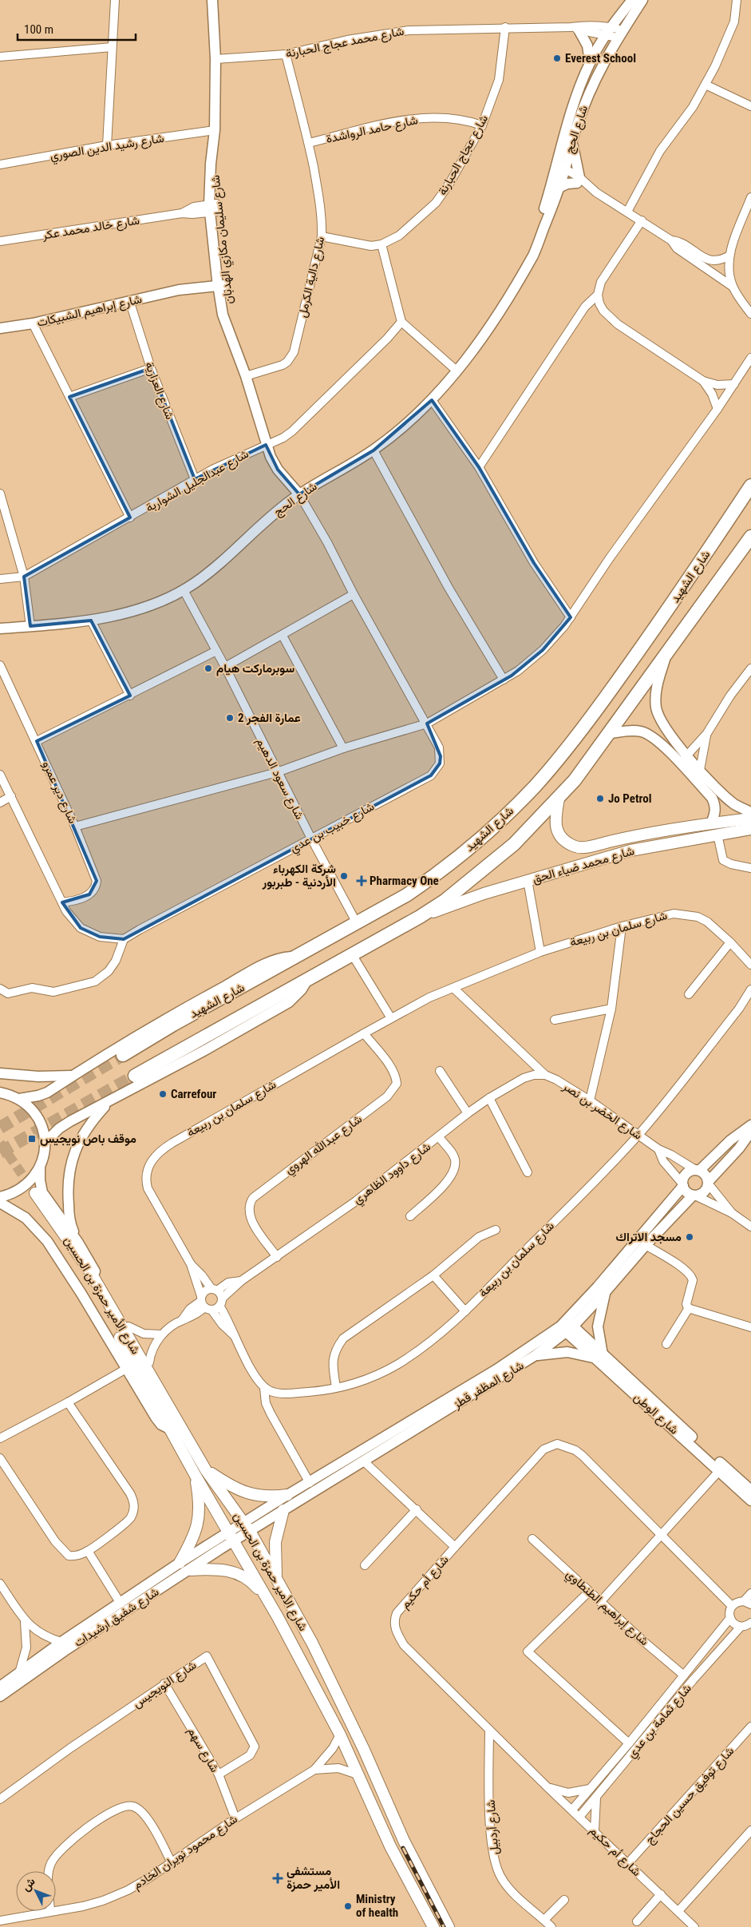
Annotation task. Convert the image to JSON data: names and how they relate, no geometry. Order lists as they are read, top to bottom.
{
  "streets": {
    "highway": ["شارع الشهيد"],
    "main road": ["شارع محمد ضياء الحق", "شارع الأمير حمزة بن الحسين"],
    "street": [
      "شارع محمد عجاج الحبارنة",
      "شارع حامد الرواشدة",
      "شارع الحج",
      "شارع رشيد الدين الصوري",
      "شارع عجاج الحبارنة",
      "شارع خالد محمد عكر",
      "شارع سليمان مكازي الهدبان",
      "شارع دالية الكرمل",
      "شارع إبراهيم الشبيكات",
      "شارع العزارية",
      "شارع عبدالجليل الشواربة",
      "شارع سعود الدهيم",
      "شارع دير عمرو",
      "شارع خبيب بن عدي",
      "شارع سلمان بن ربيعة",
      "شارع الخضر بن نصر",
      "شارع عبدالله الهروي",
      "شارع داوود الظاهري",
      "شارع المظفر قطز",
      "شارع الوطن",
      "شارع أم حكيم",
      "شارع إبراهيم الطنطاوي",
      "شارع شفيق ارشيدات",
      "شارع النويجيس",
      "شارع ثمامة بن عدي",
      "شارع سهم",
      "شارع توفيق حسين الحجاج",
      "شارع أردبيل",
      "شارع محمود نويران الخادم"
    ]
  },
  "crossings": [
    ["شارع محمد عجاج الحبارنة", "شارع الحج"],
    ["شارع محمد عجاج الحبارنة", "شارع عجاج الحبارنة"],
    ["شارع محمد عجاج الحبارنة", "شارع سليمان مكازي الهدبان"],
    ["شارع محمد عجاج الحبارنة", "شارع دالية الكرمل"],
    ["شارع حامد الرواشدة", "شارع عجاج الحبارنة"],
    ["شارع حامد الرواشدة", "شارع دالية الكرمل"],
    ["شارع الحج", "شارع سليمان مكازي الهدبان"],
    ["شارع الحج", "شارع سعود الدهيم"],
    ["شارع الحج", "شارع خبيب بن عدي"],
    ["شارع رشيد الدين الصوري", "شارع سليمان مكازي الهدبان"],
    ["شارع عجاج الحبارنة", "شارع دالية الكرمل"],
    ["شارع خالد محمد عكر", "شارع سليمان مكازي الهدبان"],
    ["شارع سليمان مكازي الهدبان", "شارع دالية الكرمل"],
    ["شارع سليمان مكازي الهدبان", "شارع إبراهيم الشبيكات"],
    ["شارع سليمان مكازي الهدبان", "شارع عبدالجليل الشواربة"],
    ["شارع سليمان مكازي الهدبان", "شارع خبيب بن عدي"],
    ["شارع إبراهيم الشبيكات", "شارع العزارية"],
    ["شارع العزارية", "شارع عبدالجليل الشواربة"],
    ["شارع الشهيد", "شارع سعود الدهيم"],
    ["شارع الشهيد", "شارع محمد ضياء الحق"],
    ["شارع سعود الدهيم", "شارع خبيب بن عدي"],
    ["شارع سلمان بن ربيعة", "شارع الخضر بن نصر"],
    ["شارع سلمان بن ربيعة", "شارع عبدالله الهروي"],
    ["شارع سلمان بن ربيعة", "شارع داوود الظاهري"],
    ["شارع الخضر بن نصر", "شارع داوود الظاهري"],
    ["شارع الخضر بن نصر", "شارع المظفر قطز"],
    ["شارع عبدالله الهروي", "شارع داوود الظاهري"],
    ["شارع الأمير حمزة بن الحسين", "شارع المظفر قطز"],
    ["شارع الأمير حمزة بن الحسين", "شارع شفيق ارشيدات"],
    ["شارع الأمير حمزة بن الحسين", "شارع محمود نويران الخادم"],
    ["شارع المظفر قطز", "شارع الوطن"],
    ["شارع أم حكيم", "شارع ثمامة بن عدي"],
    ["شارع أم حكيم", "شارع توفيق حسين الحجاج"],
    ["شارع أم حكيم", "شارع أردبيل"],
    ["شارع إبراهيم الطنطاوي", "شارع ثمامة بن عدي"],
    ["شارع النويجيس", "شارع سهم"],
    ["شارع سهم", "شارع محمود نويران الخادم"]
  ],
  "places": {
    "other": [
      "Everest School",
      "سوبرماركت هيام",
      "عمارة الفجر 2",
      "Jo Petrol",
      "شركة الكهرباء الأردنية - طبربور",
      "Carrefour",
      "مسجد الاتراك",
      "Ministry of health"
    ],
    "health": ["Pharmacy One", "مستشفى الأمير حمزة"],
    "transit": ["موقف باص نويجيس"]
  },
  "scale_bar": "100 m",
  "north": "top left"
}
